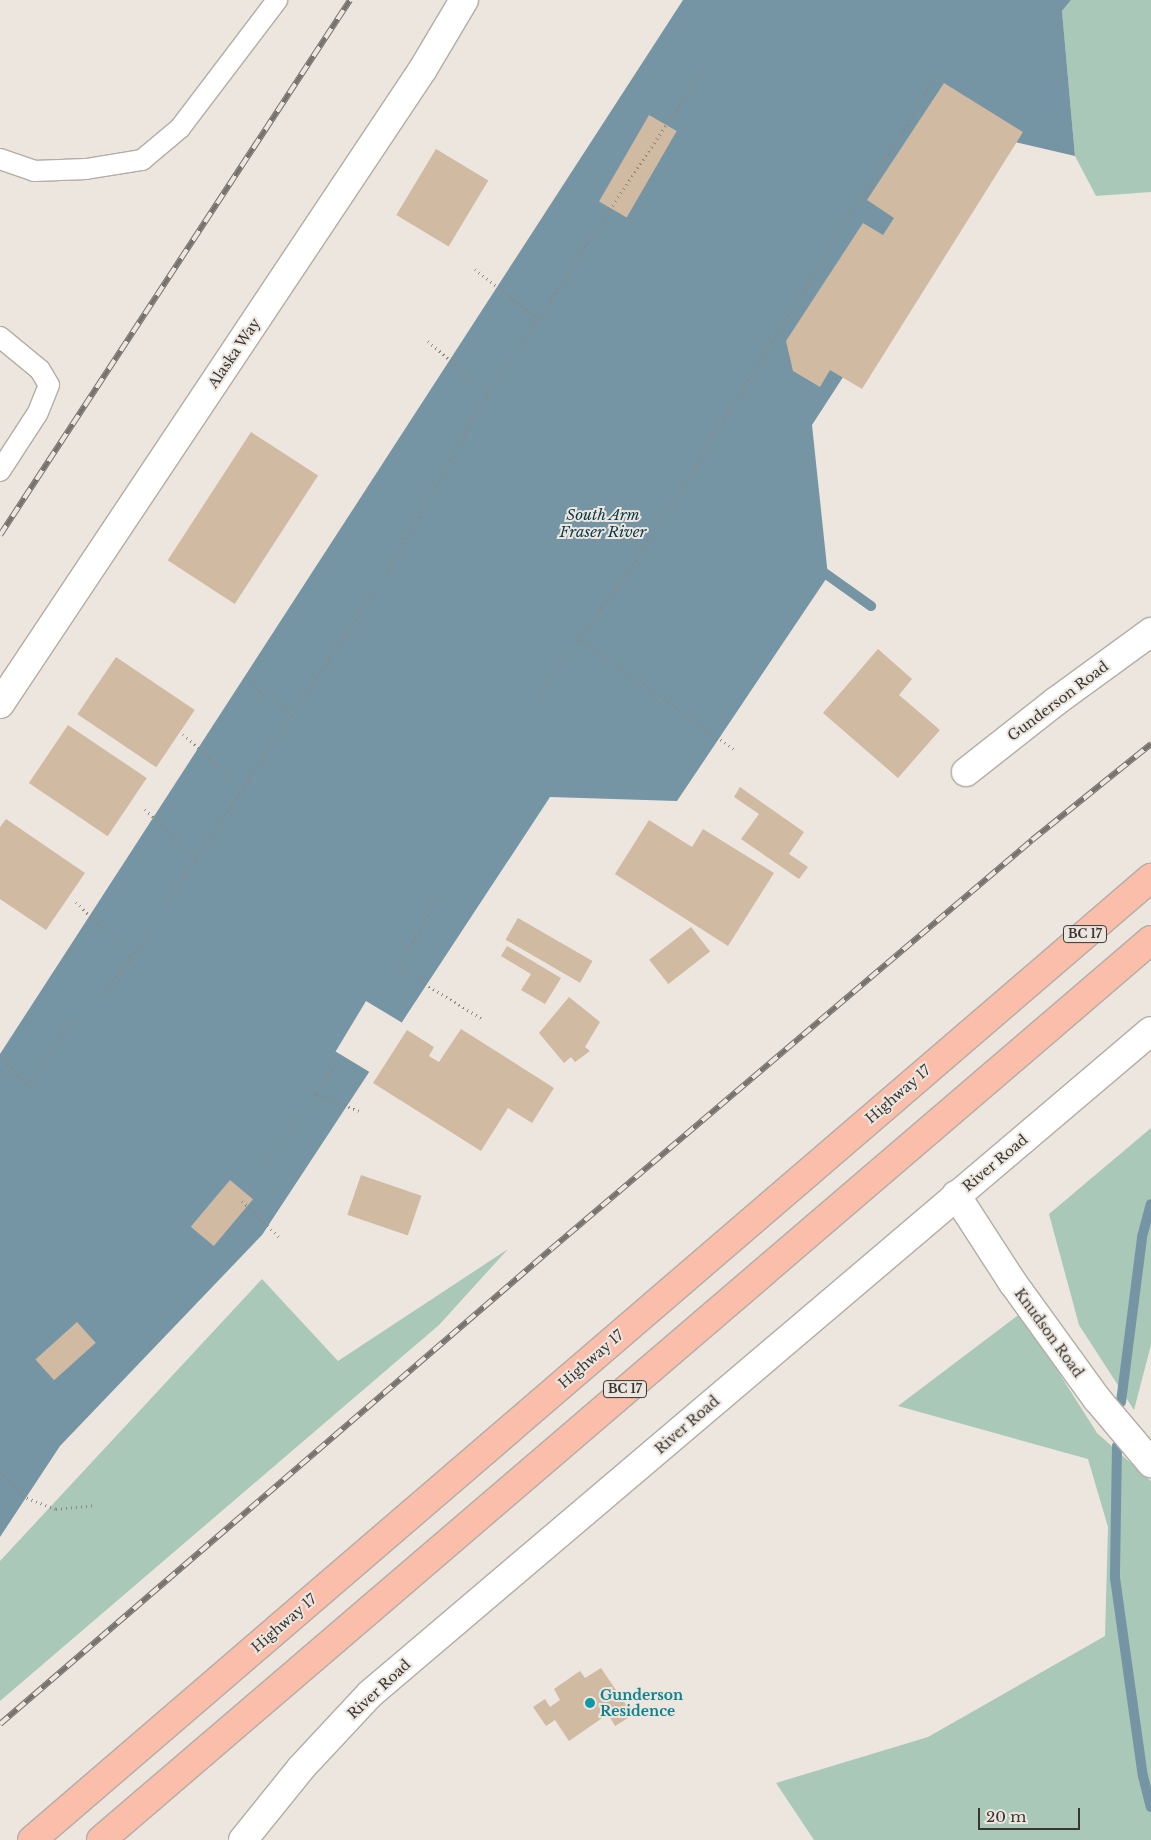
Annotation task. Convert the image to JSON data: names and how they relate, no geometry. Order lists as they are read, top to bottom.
{
  "streets": {
    "highway": ["BC 17", "Highway 17"],
    "street": [
      "Alaska Way",
      "Gunderson Road",
      "River Road",
      "Knudson Road"
    ]
  },
  "crossings": [
    ["River Road", "Knudson Road"]
  ],
  "water": ["South Arm Fraser River"],
  "places": ["Gunderson Residence"],
  "scale_bar": "20 m"
}
